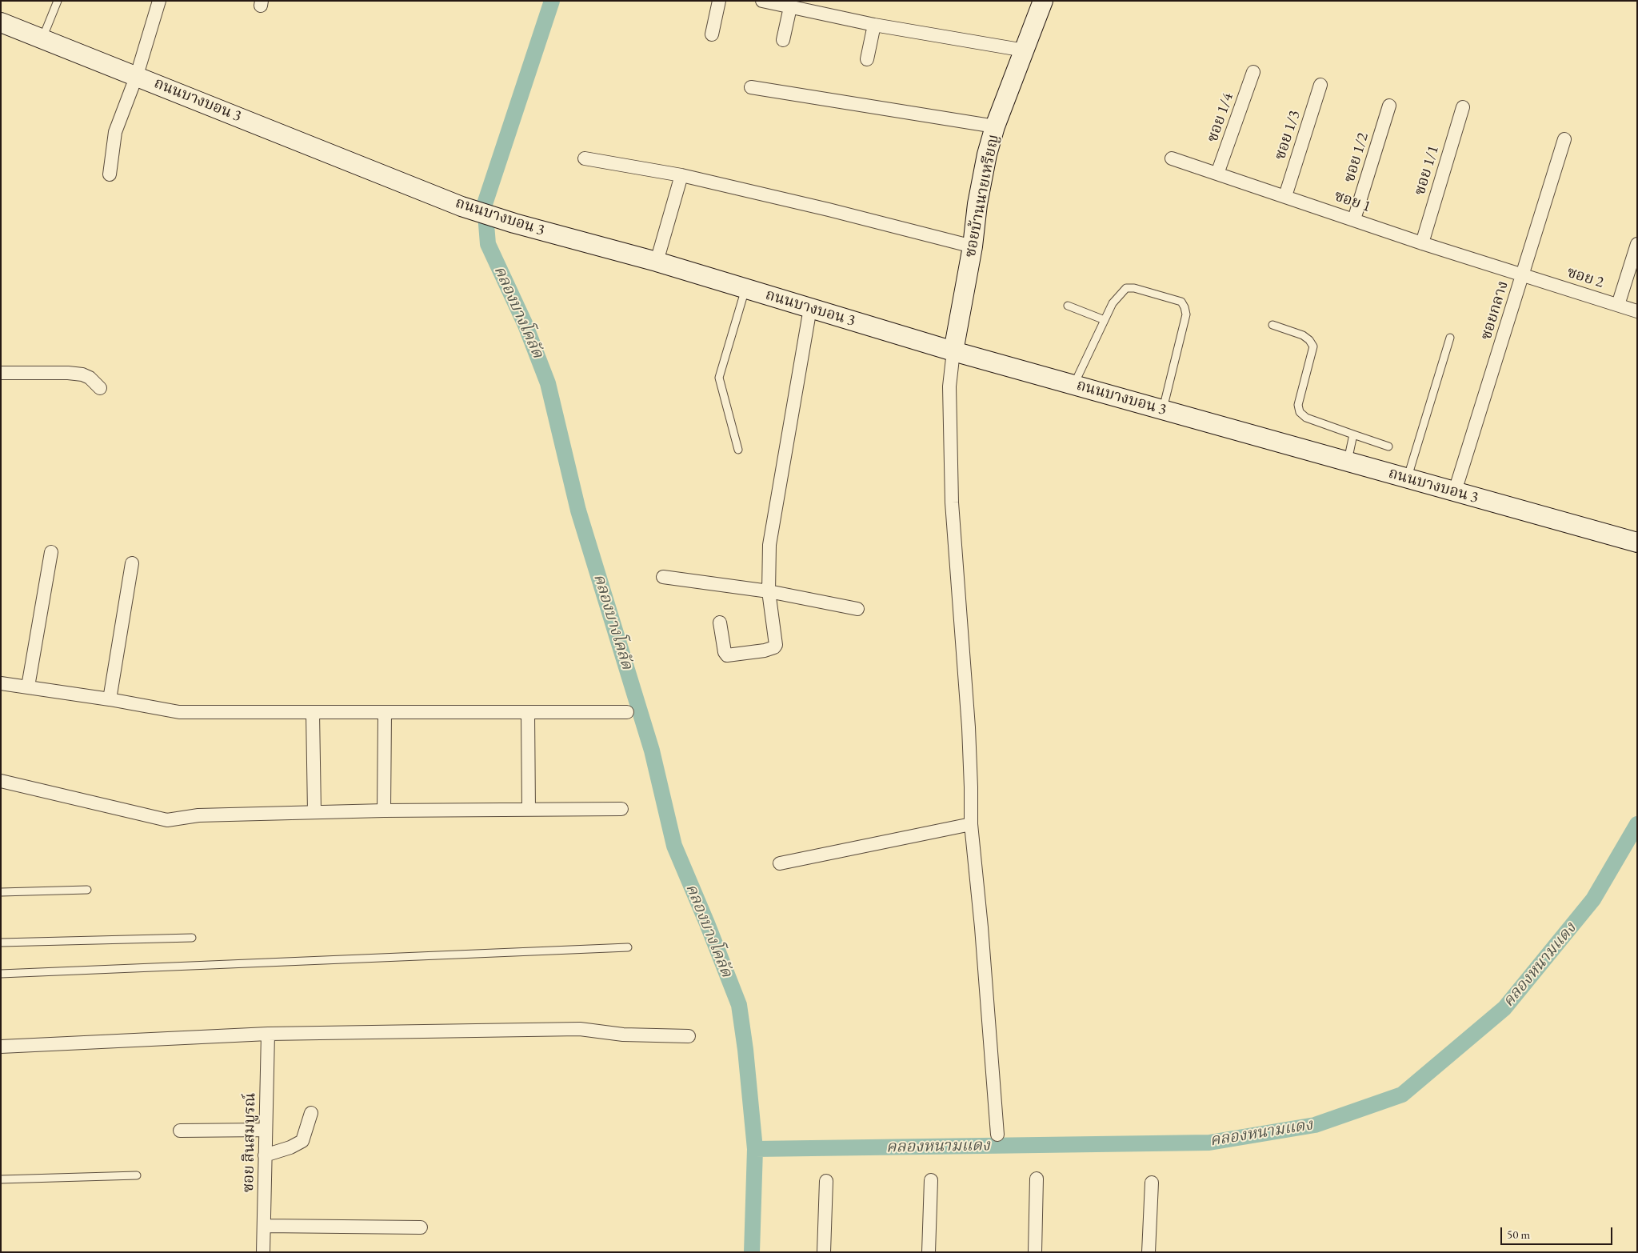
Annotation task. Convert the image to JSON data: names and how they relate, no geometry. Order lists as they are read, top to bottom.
{
  "streets": {
    "main road": ["ถนนบางบอน 3", "ซอยบ้านนายเหรียญ"],
    "street": [
      "ซอย 1/4",
      "ซอย 1/3",
      "ซอย 1/2",
      "ซอย 1/1",
      "ซอย 1",
      "ซอย 2",
      "ซอยกลาง",
      "ซอย สินสมบูรณ์"
    ]
  },
  "crossings": [
    ["ถนนบางบอน 3", "ซอยบ้านนายเหรียญ"],
    ["ถนนบางบอน 3", "ซอยกลาง"],
    ["ซอย 1/4", "ซอย 1"],
    ["ซอย 1/3", "ซอย 1"],
    ["ซอย 1/2", "ซอย 1"],
    ["ซอย 1/1", "ซอย 1"],
    ["ซอย 1", "ซอย 2"],
    ["ซอย 1", "ซอยกลาง"],
    ["ซอย 2", "ซอยกลาง"]
  ],
  "water": ["คลองบางโคลัด", "คลองหนามแดง"],
  "scale_bar": "50 m"
}
